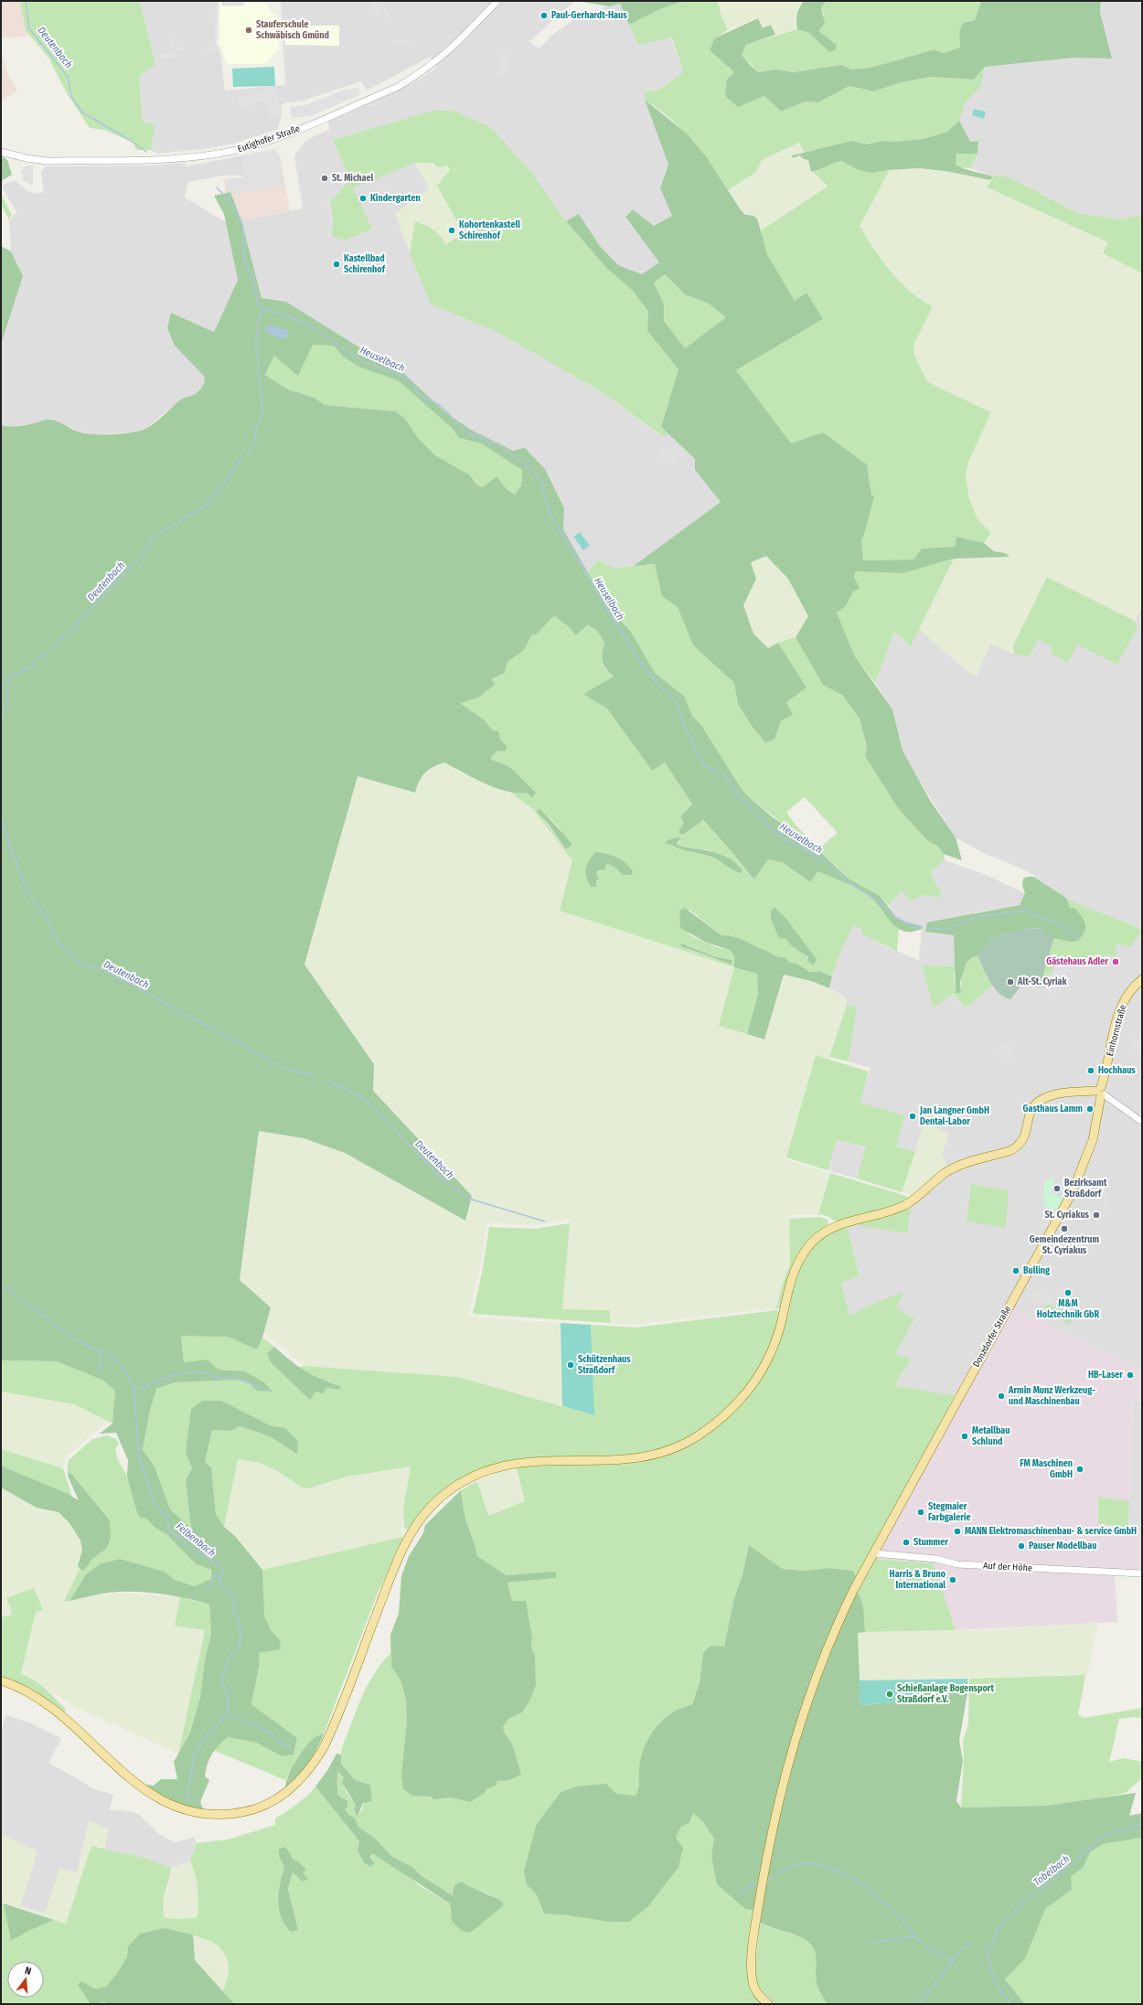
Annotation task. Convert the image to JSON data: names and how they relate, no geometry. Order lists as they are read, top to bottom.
{
  "streets": {
    "main road": ["Einhornstraße", "Donzdorfer Straße"],
    "street": ["Eutighofer Straße", "Auf der Höhe"]
  },
  "crossings": [
    ["Einhornstraße", "Donzdorfer Straße"],
    ["Donzdorfer Straße", "Auf der Höhe"]
  ],
  "water": [
    "Deutenbach",
    "Heuselbach",
    "Felbenbach",
    "Tobelbach"
  ],
  "places": [
    "Paul-Gerhardt-Haus",
    "Stauferschule Schwäbisch Gmünd",
    "St. Michael",
    "Kindergarten",
    "Kohortenkastell Schirenhof",
    "Kastellbad Schirenhof",
    "Gästehaus Adler",
    "Alt-St. Cyriak",
    "Hochhaus",
    "Gasthaus Lamm",
    "Jan Langner GmbH Dental-Labor",
    "Bezirksamt Straßdorf",
    "St. Cyriakus",
    "Gemeindezentrum St. Cyriakus",
    "Bulling",
    "M&M Holztechnik GbR",
    "Schützenhaus Straßdorf",
    "HB-Laser",
    "Armin Munz Werkzeug- und Maschinenbau",
    "Metallbau Schlund",
    "FM Maschinen GmbH",
    "Stegmaier Farbgalerie",
    "MANN Elektromaschinenbau- & service GmbH",
    "Stummer",
    "Pauser Modellbau",
    "Harris & Bruno International",
    "Schießanlage Bogensport Straßdorf e.V."
  ],
  "north": "top"
}
